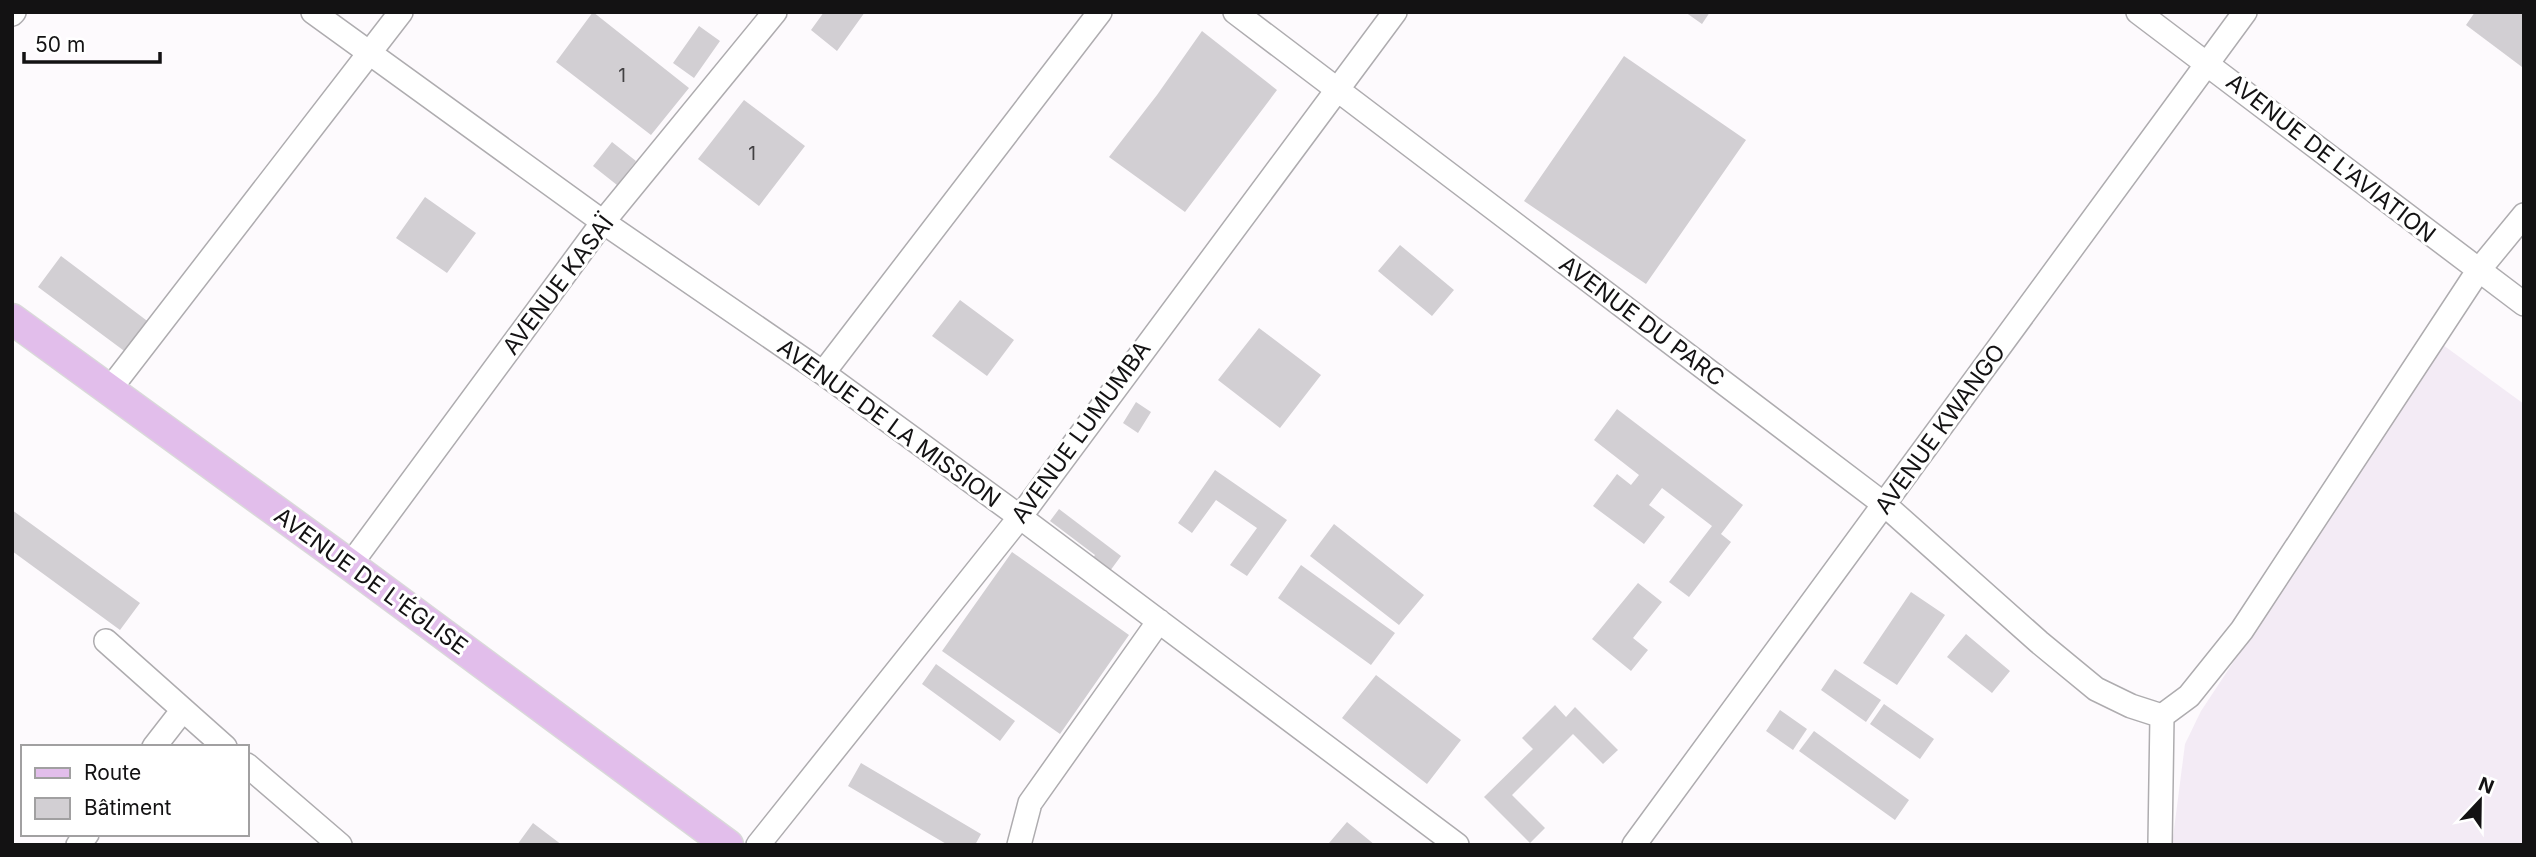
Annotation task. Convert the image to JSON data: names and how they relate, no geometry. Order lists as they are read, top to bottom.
{
  "streets": {
    "main road": ["AVENUE DE L'ÉGLISE"],
    "street": [
      "AVENUE DE L'AVIATION",
      "AVENUE KASAÏ",
      "AVENUE DU PARC",
      "AVENUE DE LA MISSION",
      "AVENUE KWANGO",
      "AVENUE LUMUMBA"
    ]
  },
  "crossings": [
    ["AVENUE DE L'AVIATION", "AVENUE KWANGO"],
    ["AVENUE KASAÏ", "AVENUE DE LA MISSION"],
    ["AVENUE KASAÏ", "AVENUE DE L'ÉGLISE"],
    ["AVENUE DU PARC", "AVENUE KWANGO"],
    ["AVENUE DU PARC", "AVENUE LUMUMBA"],
    ["AVENUE DE LA MISSION", "AVENUE LUMUMBA"]
  ],
  "house_numbers": ["1", "1"],
  "legend": ["Route", "Bâtiment"],
  "scale_bar": "50 m",
  "north": "top"
}
